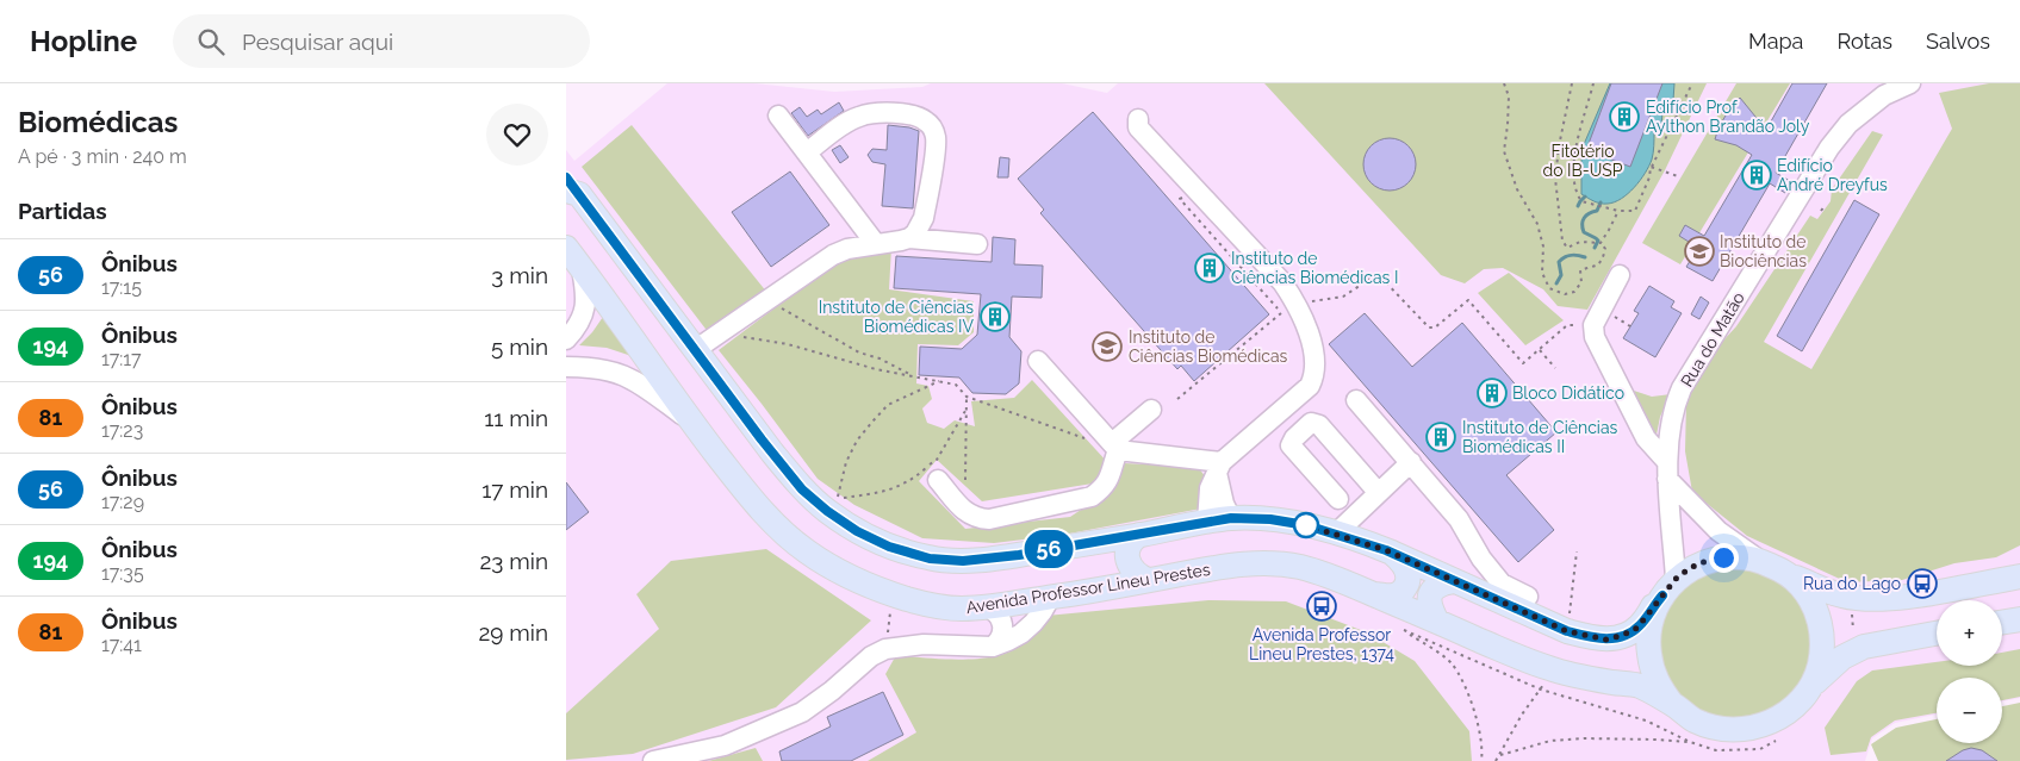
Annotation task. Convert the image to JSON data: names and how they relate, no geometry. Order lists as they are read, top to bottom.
{
  "streets": {
    "main road": ["Avenida Professor Lineu Prestes"],
    "street": ["Rua do Matão"]
  },
  "crossings": [
    ["Rua do Matão", "Avenida Professor Lineu Prestes"]
  ],
  "parks": ["Fitotério do IB-USP"],
  "places": {
    "building": [
      "Edifício Prof. Aylthon Brandão Joly",
      "Edifício André Dreyfus",
      "Instituto de Ciências Biomédicas I",
      "Instituto de Ciências Biomédicas IV",
      "Bloco Didático",
      "Instituto de Ciências Biomédicas II"
    ],
    "school or university": ["Instituto de Biociências", "Instituto de Ciências Biomédicas"],
    "bus stop": ["Rua do Lago", "Avenida Professor Lineu Prestes, 1374"]
  },
  "lines": ["bus line 56"],
  "page": {
    "header": "Hopline",
    "search": "Pesquisar aqui",
    "nav": ["Mapa", "Rotas", "Salvos"],
    "heading": [
      ["Biomédicas", "A pé · 3 min · 240 m"],
      "Partidas"
    ],
    "on_map": "56",
    "list": [
      {
        "mark": "56",
        "name": "Ônibus",
        "note": "17:15",
        "value": "3 min"
      },
      {
        "mark": "194",
        "name": "Ônibus",
        "note": "17:17",
        "value": "5 min"
      },
      {
        "mark": "81",
        "name": "Ônibus",
        "note": "17:23",
        "value": "11 min"
      },
      {
        "mark": "56",
        "name": "Ônibus",
        "note": "17:29",
        "value": "17 min"
      },
      {
        "mark": "194",
        "name": "Ônibus",
        "note": "17:35",
        "value": "23 min"
      },
      {
        "mark": "81",
        "name": "Ônibus",
        "note": "17:41",
        "value": "29 min"
      }
    ],
    "map_buttons": ["+", "−"]
  }
}
